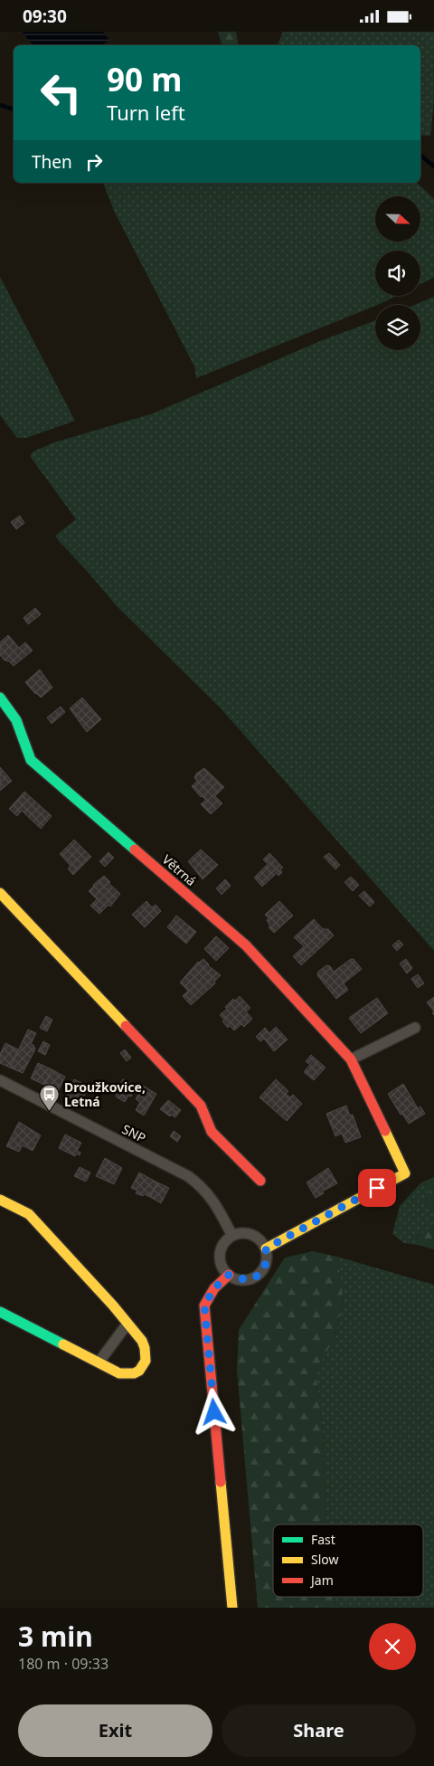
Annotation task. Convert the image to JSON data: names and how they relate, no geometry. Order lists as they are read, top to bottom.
{
  "streets": {
    "street": ["Větrná", "SNP"]
  },
  "crossings": [
    ["Větrná", "SNP"]
  ],
  "places": {
    "bus stop": ["Droužkovice, Letná"]
  },
  "legend": ["Fast", "Slow", "Jam"],
  "north": "right",
  "page": {
    "status": "09:30",
    "turn": ["90 m", "Turn left"],
    "then": "Then",
    "heading": ["3 min", "180 m · 09:33"],
    "buttons": ["Exit", "Share"]
  }
}
